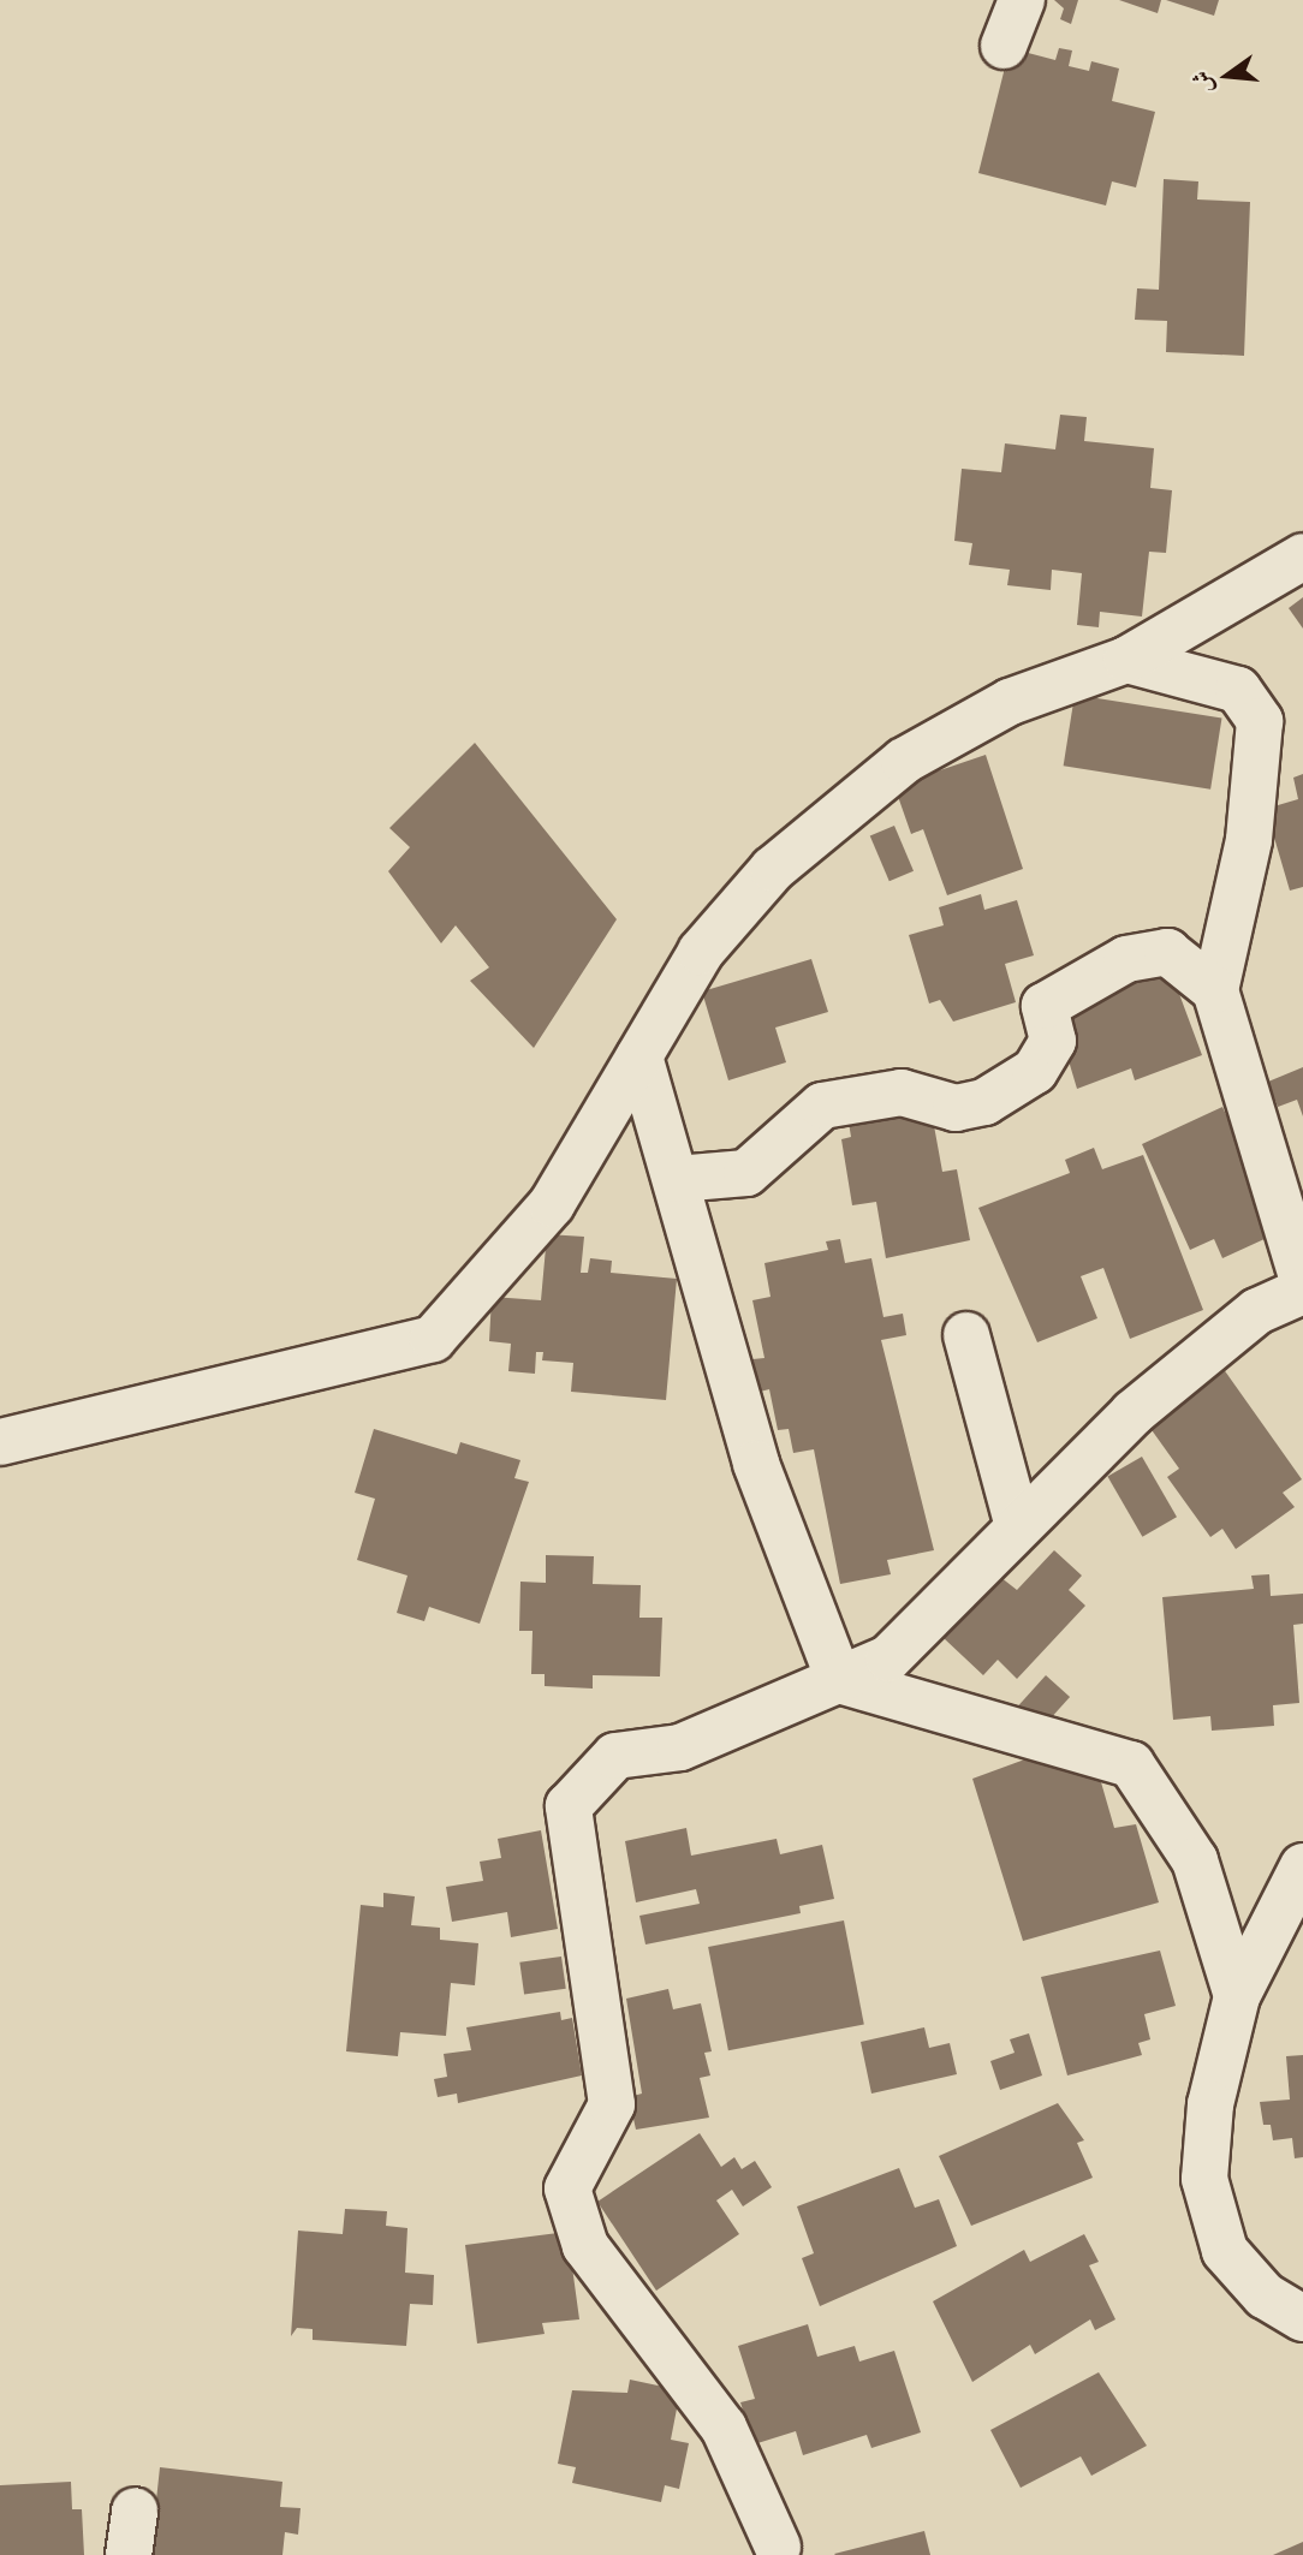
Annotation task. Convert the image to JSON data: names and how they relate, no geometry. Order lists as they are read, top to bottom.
{
  "north": "left"
}
